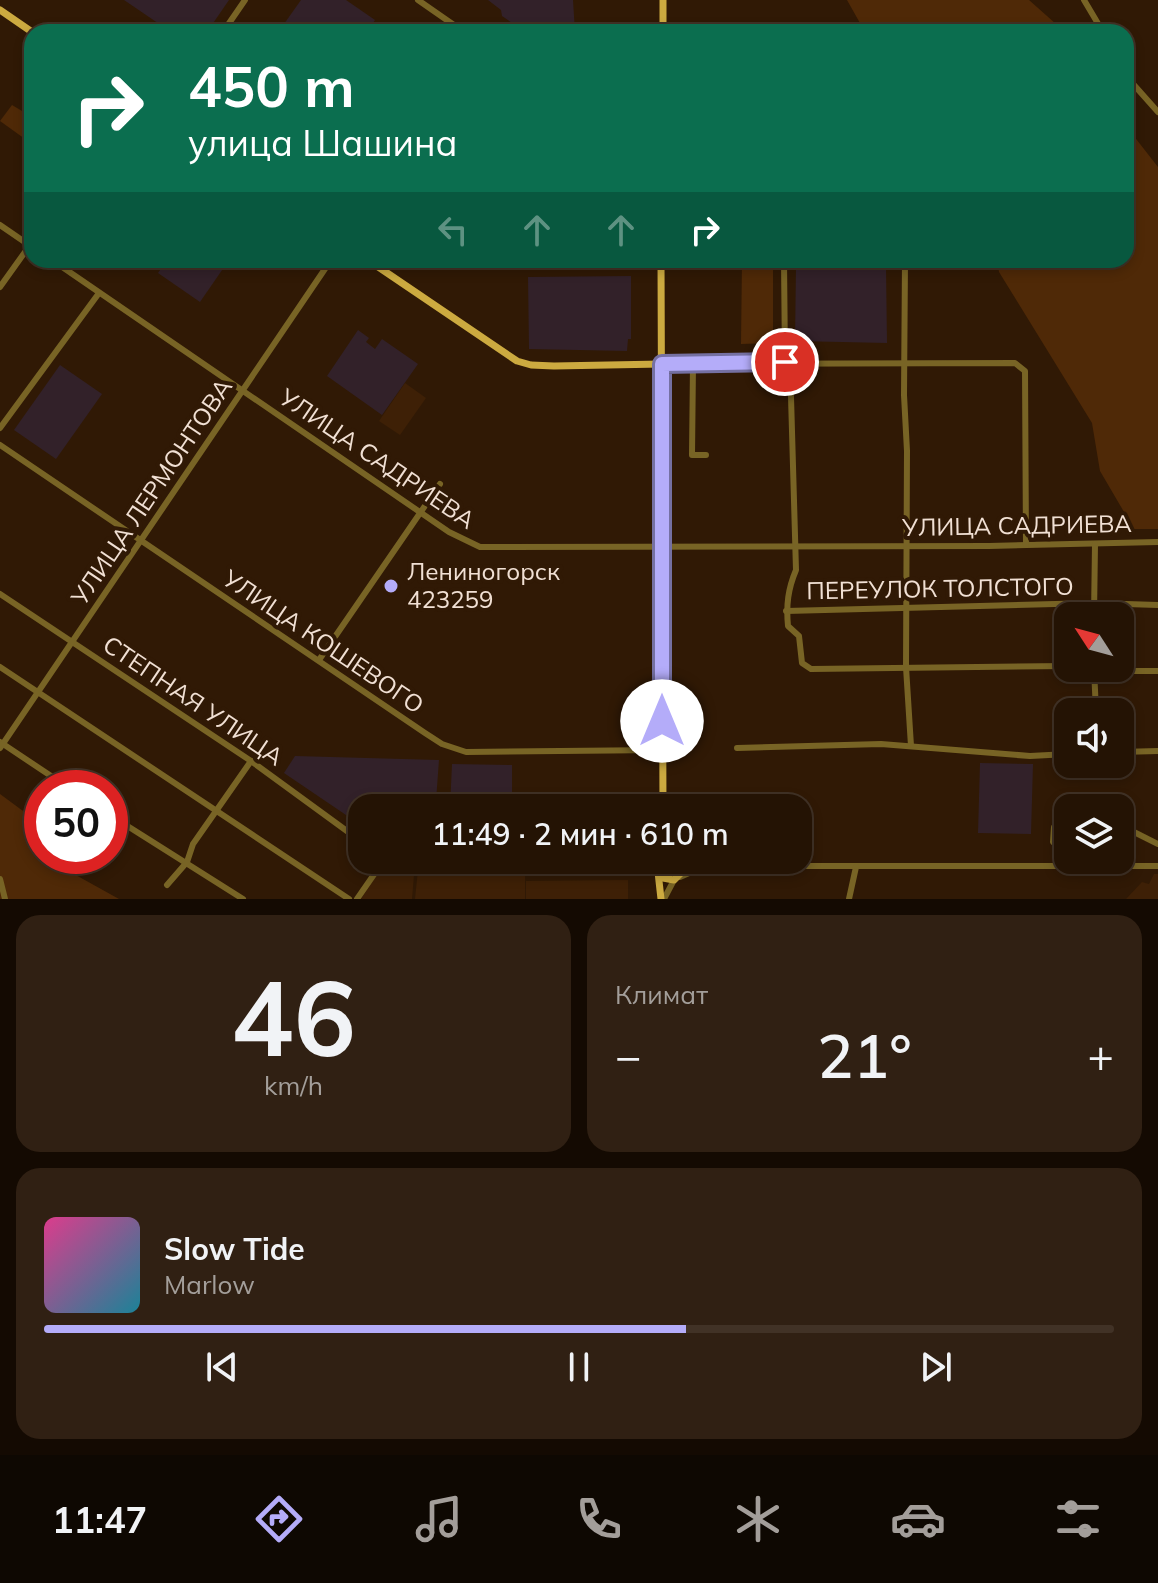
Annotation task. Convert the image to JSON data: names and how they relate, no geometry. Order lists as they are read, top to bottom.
{
  "streets": {
    "street": [
      "УЛИЦА САДРИЕВА",
      "УЛИЦА ЛЕРМОНТОВА",
      "ПЕРЕУЛОК ТОЛСТОГО",
      "УЛИЦА КОШЕВОГО",
      "СТЕПНАЯ УЛИЦА"
    ]
  },
  "crossings": [
    ["УЛИЦА САДРИЕВА", "УЛИЦА ЛЕРМОНТОВА"],
    ["УЛИЦА ЛЕРМОНТОВА", "УЛИЦА КОШЕВОГО"],
    ["УЛИЦА ЛЕРМОНТОВА", "СТЕПНАЯ УЛИЦА"]
  ],
  "places": ["Лениногорск 423259"],
  "north": "top left",
  "page": {
    "turn": ["450 m", "улица Шашина"],
    "limit": "50",
    "trip": "11:49 · 2 мин · 610 m",
    "tile": [
      ["46", "km/h"],
      "Климат"
    ],
    "heat": ["−", "21°", "+"],
    "song": ["Slow Tide", "Marlow"],
    "tabs": "11:47"
  }
}
